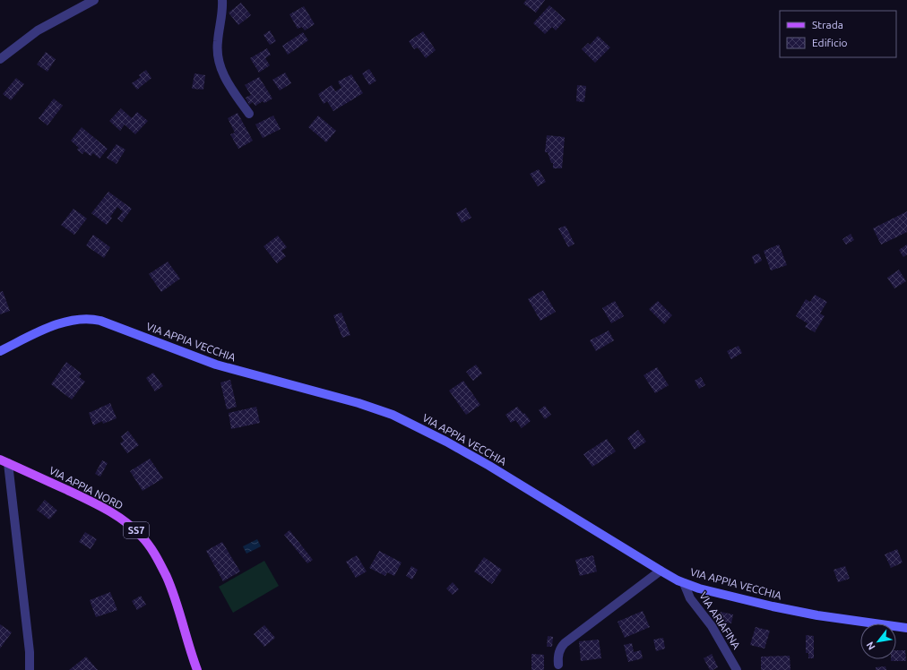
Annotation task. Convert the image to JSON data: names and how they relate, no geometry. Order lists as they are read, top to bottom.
{
  "streets": {
    "main road": ["VIA APPIA VECCHIA", "VIA APPIA NORD", "SS7"],
    "street": ["VIA ARIAFINA"]
  },
  "crossings": [
    ["VIA APPIA VECCHIA", "VIA ARIAFINA"]
  ],
  "legend": ["Strada", "Edificio"],
  "north": "bottom left"
}
